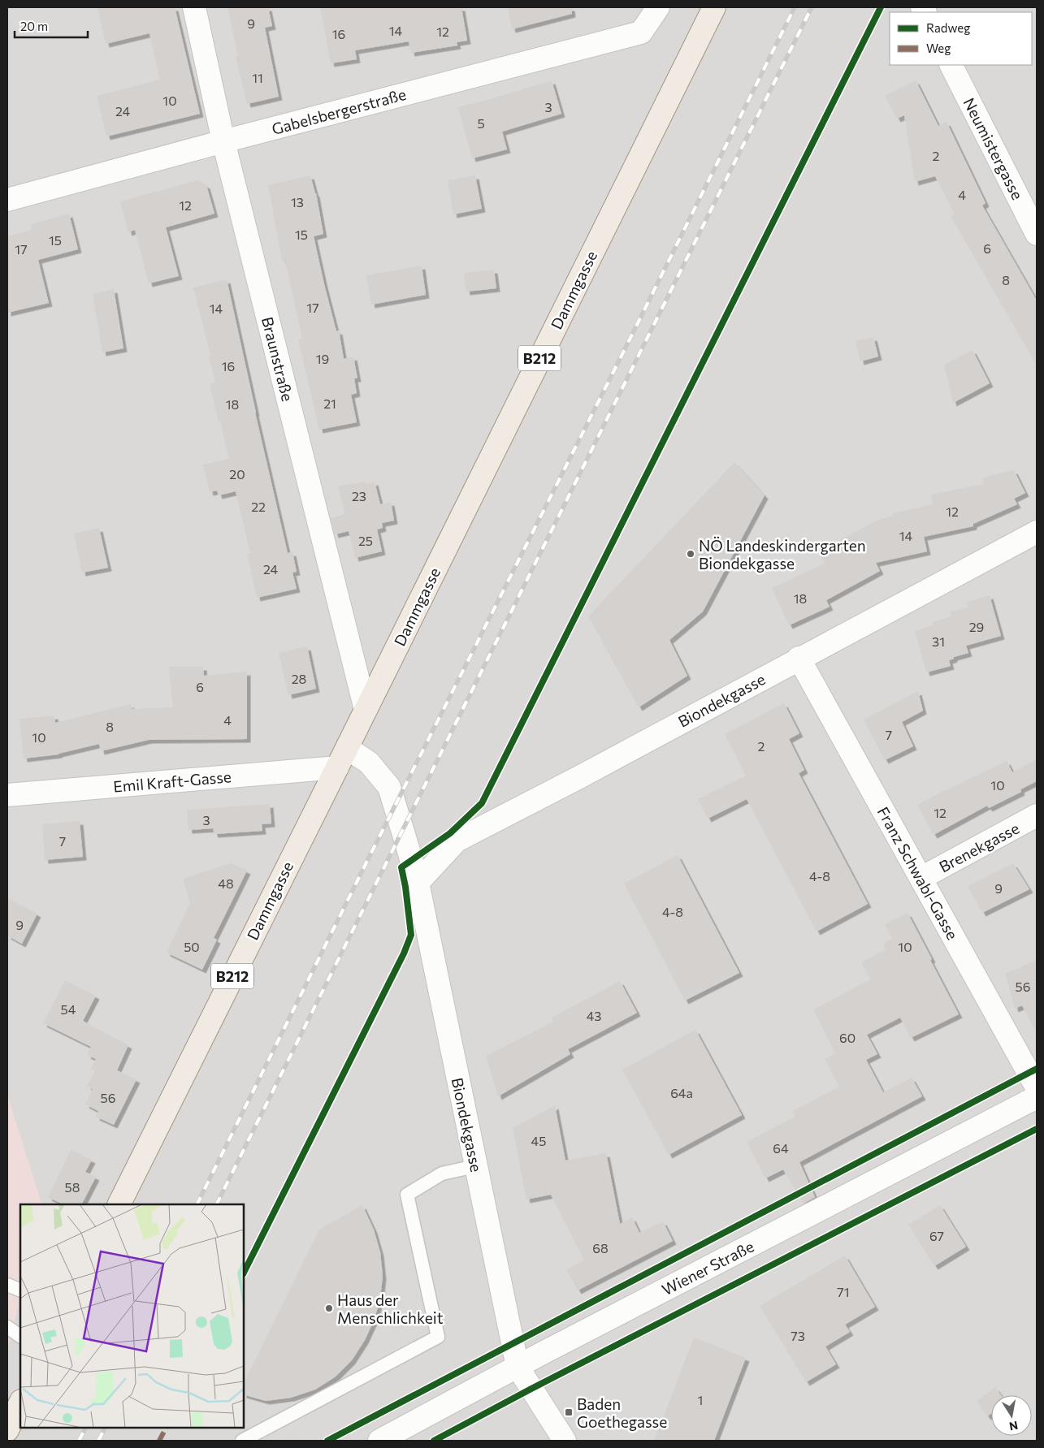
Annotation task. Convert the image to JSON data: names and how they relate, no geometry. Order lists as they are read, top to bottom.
{
  "streets": {
    "main road": ["Dammgasse", "B212"],
    "street": [
      "Gabelsbergerstraße",
      "Neumistergasse",
      "Braunstraße",
      "Biondekgasse",
      "Emil Kraft-Gasse",
      "Brenekgasse",
      "Franz Schwabl-Gasse",
      "Wiener Straße"
    ]
  },
  "crossings": [
    ["Gabelsbergerstraße", "Braunstraße"],
    ["Dammgasse", "Braunstraße"],
    ["Dammgasse", "Biondekgasse"],
    ["Dammgasse", "Emil Kraft-Gasse"],
    ["Biondekgasse", "Franz Schwabl-Gasse"],
    ["Biondekgasse", "Wiener Straße"],
    ["Brenekgasse", "Franz Schwabl-Gasse"]
  ],
  "places": {
    "other": ["NÖ Landeskindergarten Biondekgasse", "Haus der Menschlichkeit"],
    "transit": ["Baden Goethegasse"]
  },
  "house_numbers": [
    "9",
    "14",
    "12",
    "16",
    "11",
    "10",
    "3",
    "24",
    "5",
    "2",
    "4",
    "13",
    "12",
    "15",
    "15",
    "6",
    "17",
    "8",
    "17",
    "14",
    "19",
    "16",
    "21",
    "18",
    "20",
    "23",
    "22",
    "12",
    "14",
    "25",
    "24",
    "18",
    "29",
    "31",
    "28",
    "6",
    "4",
    "8",
    "7",
    "10",
    "2",
    "10",
    "12",
    "3",
    "7",
    "4-8",
    "48",
    "9",
    "4-8",
    "9",
    "50",
    "10",
    "56",
    "54",
    "43",
    "60",
    "64a",
    "56",
    "45",
    "64",
    "58",
    "67",
    "68",
    "71",
    "73",
    "1"
  ],
  "legend": ["Radweg", "Weg"],
  "scale_bar": "20 m",
  "north": "bottom"
}
